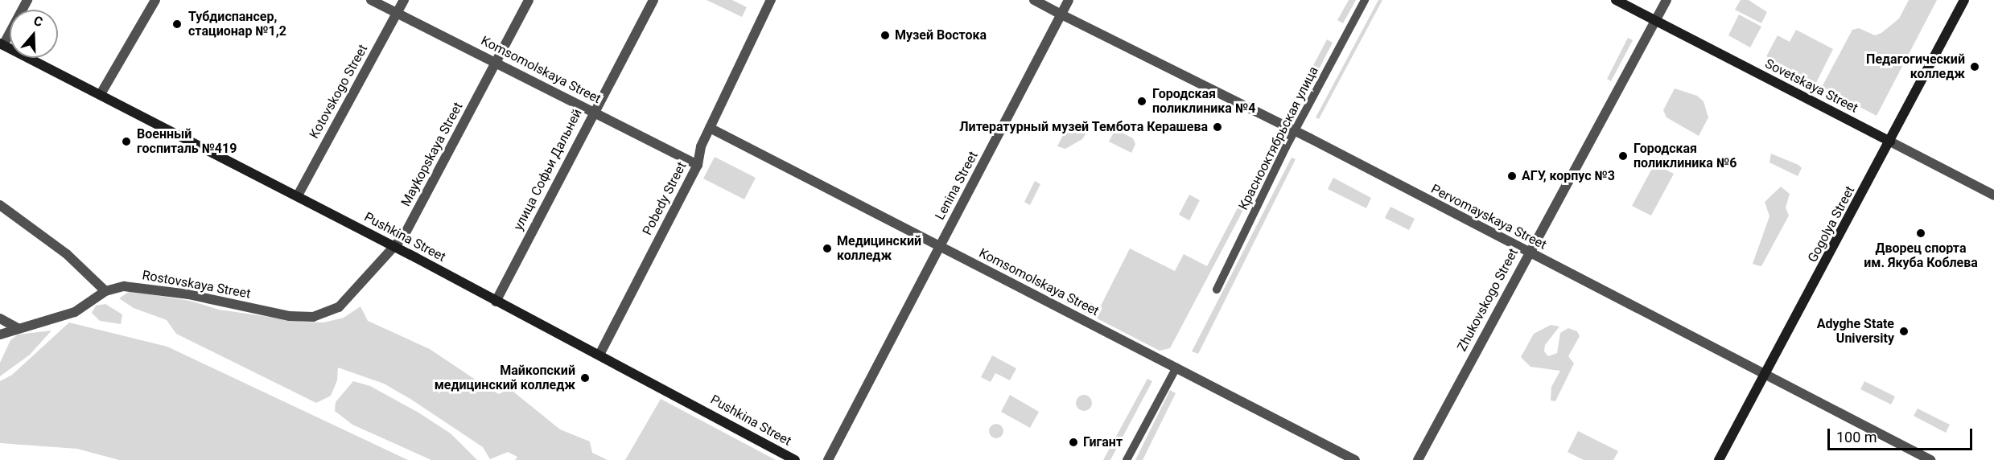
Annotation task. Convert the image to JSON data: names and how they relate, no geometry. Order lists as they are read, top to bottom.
{
  "streets": {
    "main road": ["Sovetskaya Street", "Gogolya Street", "Pushkina Street"],
    "street": [
      "Komsomolskaya Street",
      "Kotovskogo Street",
      "Краснооктябрьская улица",
      "Maykopskaya Street",
      "улица Софьи Дальней",
      "Lenina Street",
      "Pobedy Street",
      "Pervomayskaya Street",
      "Rostovskaya Street",
      "Zhukovskogo Street"
    ]
  },
  "crossings": [
    ["Komsomolskaya Street", "Kotovskogo Street"],
    ["Komsomolskaya Street", "Maykopskaya Street"],
    ["Komsomolskaya Street", "улица Софьи Дальней"],
    ["Komsomolskaya Street", "Lenina Street"],
    ["Komsomolskaya Street", "Pobedy Street"],
    ["Sovetskaya Street", "Gogolya Street"],
    ["Sovetskaya Street", "Zhukovskogo Street"],
    ["Kotovskogo Street", "Pushkina Street"],
    ["Краснооктябрьская улица", "Pervomayskaya Street"],
    ["Maykopskaya Street", "Pushkina Street"],
    ["Maykopskaya Street", "Rostovskaya Street"],
    ["улица Софьи Дальней", "Pushkina Street"],
    ["Lenina Street", "Pervomayskaya Street"],
    ["Pobedy Street", "Pushkina Street"],
    ["Pervomayskaya Street", "Gogolya Street"],
    ["Pervomayskaya Street", "Zhukovskogo Street"]
  ],
  "places": [
    "Тубдиспансер, стационар №1,2",
    "Музей Востока",
    "Педагогический колледж",
    "Городская поликлиника №4",
    "Литературный музей Тембота Керашева",
    "Военный госпиталь №419",
    "Городская поликлиника №6",
    "АГУ, корпус №3",
    "Дворец спорта им. Якуба Коблева",
    "Медицинский колледж",
    "Adyghe State University",
    "Майкопский медицинский колледж",
    "Гигант"
  ],
  "scale_bar": "100 m",
  "north": "top"
}
